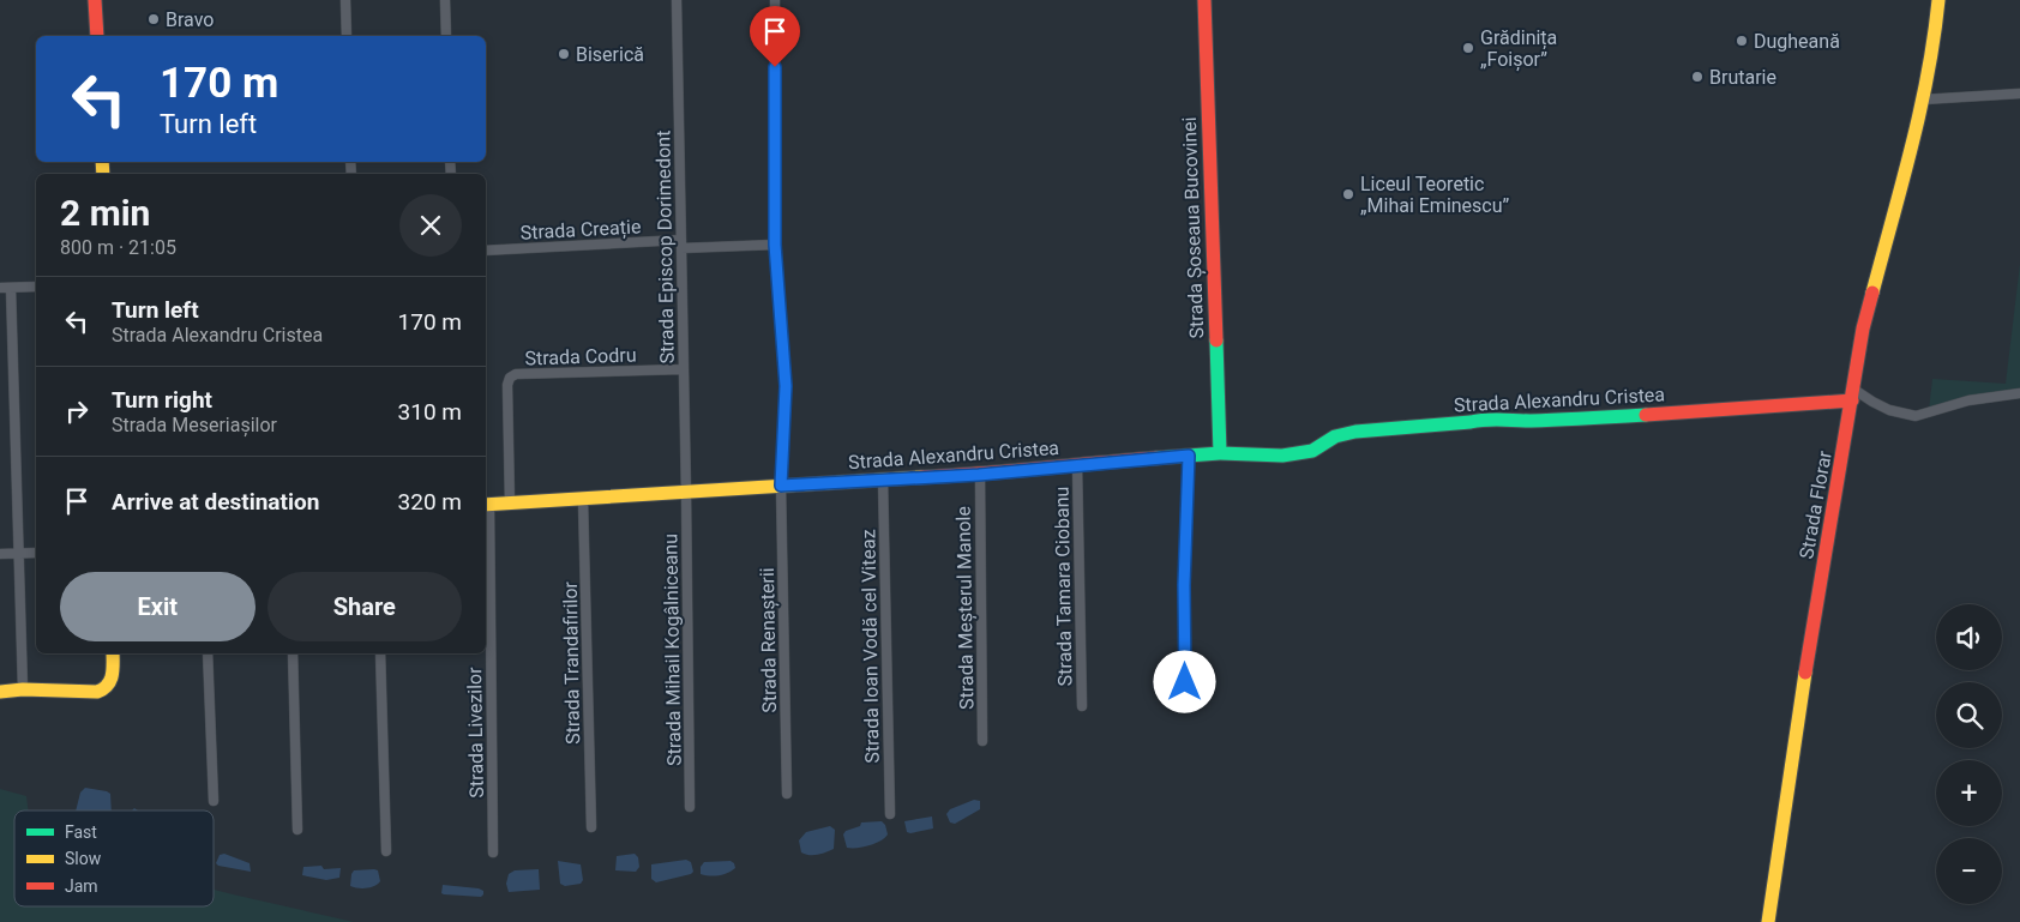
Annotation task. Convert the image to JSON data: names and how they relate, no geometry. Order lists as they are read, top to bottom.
{
  "streets": {
    "street": [
      "Strada Șoseaua Bucovinei",
      "Strada Creație",
      "Strada Episcop Dorimedont",
      "Strada Codru",
      "Strada Alexandru Cristea",
      "Strada Florar",
      "Strada Tamara Ciobanu",
      "Strada Meșterul Manole",
      "Strada Renașterii",
      "Strada Ioan Vodă cel Viteaz",
      "Strada Mihail Kogâlniceanu",
      "Strada Trandafirilor",
      "Strada Livezilor"
    ]
  },
  "crossings": [
    ["Strada Șoseaua Bucovinei", "Strada Alexandru Cristea"],
    ["Strada Creație", "Strada Episcop Dorimedont"],
    ["Strada Creație", "Strada Renașterii"],
    ["Strada Episcop Dorimedont", "Strada Codru"],
    ["Strada Episcop Dorimedont", "Strada Alexandru Cristea"],
    ["Strada Episcop Dorimedont", "Strada Mihail Kogâlniceanu"],
    ["Strada Codru", "Strada Alexandru Cristea"],
    ["Strada Alexandru Cristea", "Strada Florar"],
    ["Strada Alexandru Cristea", "Strada Tamara Ciobanu"],
    ["Strada Alexandru Cristea", "Strada Meșterul Manole"],
    ["Strada Alexandru Cristea", "Strada Renașterii"],
    ["Strada Alexandru Cristea", "Strada Ioan Vodă cel Viteaz"],
    ["Strada Alexandru Cristea", "Strada Mihail Kogâlniceanu"],
    ["Strada Alexandru Cristea", "Strada Trandafirilor"],
    ["Strada Alexandru Cristea", "Strada Livezilor"]
  ],
  "places": [
    "Bravo",
    "Dugheană",
    "Grădinița „Foișor”",
    "Biserică",
    "Brutarie",
    "Liceul Teoretic „Mihai Eminescu”"
  ],
  "legend": ["Fast", "Slow", "Jam"],
  "page": {
    "turn": ["170 m", "Turn left"],
    "heading": ["2 min", "800 m · 21:05"],
    "list": [
      {
        "name": "Turn left",
        "note": "Strada Alexandru Cristea",
        "value": "170 m"
      },
      {
        "name": "Turn right",
        "note": "Strada Meseriașilor",
        "value": "310 m"
      },
      {
        "name": "Arrive at destination",
        "value": "320 m"
      }
    ],
    "buttons": ["Exit", "Share"],
    "map_buttons": ["+", "−"]
  }
}
